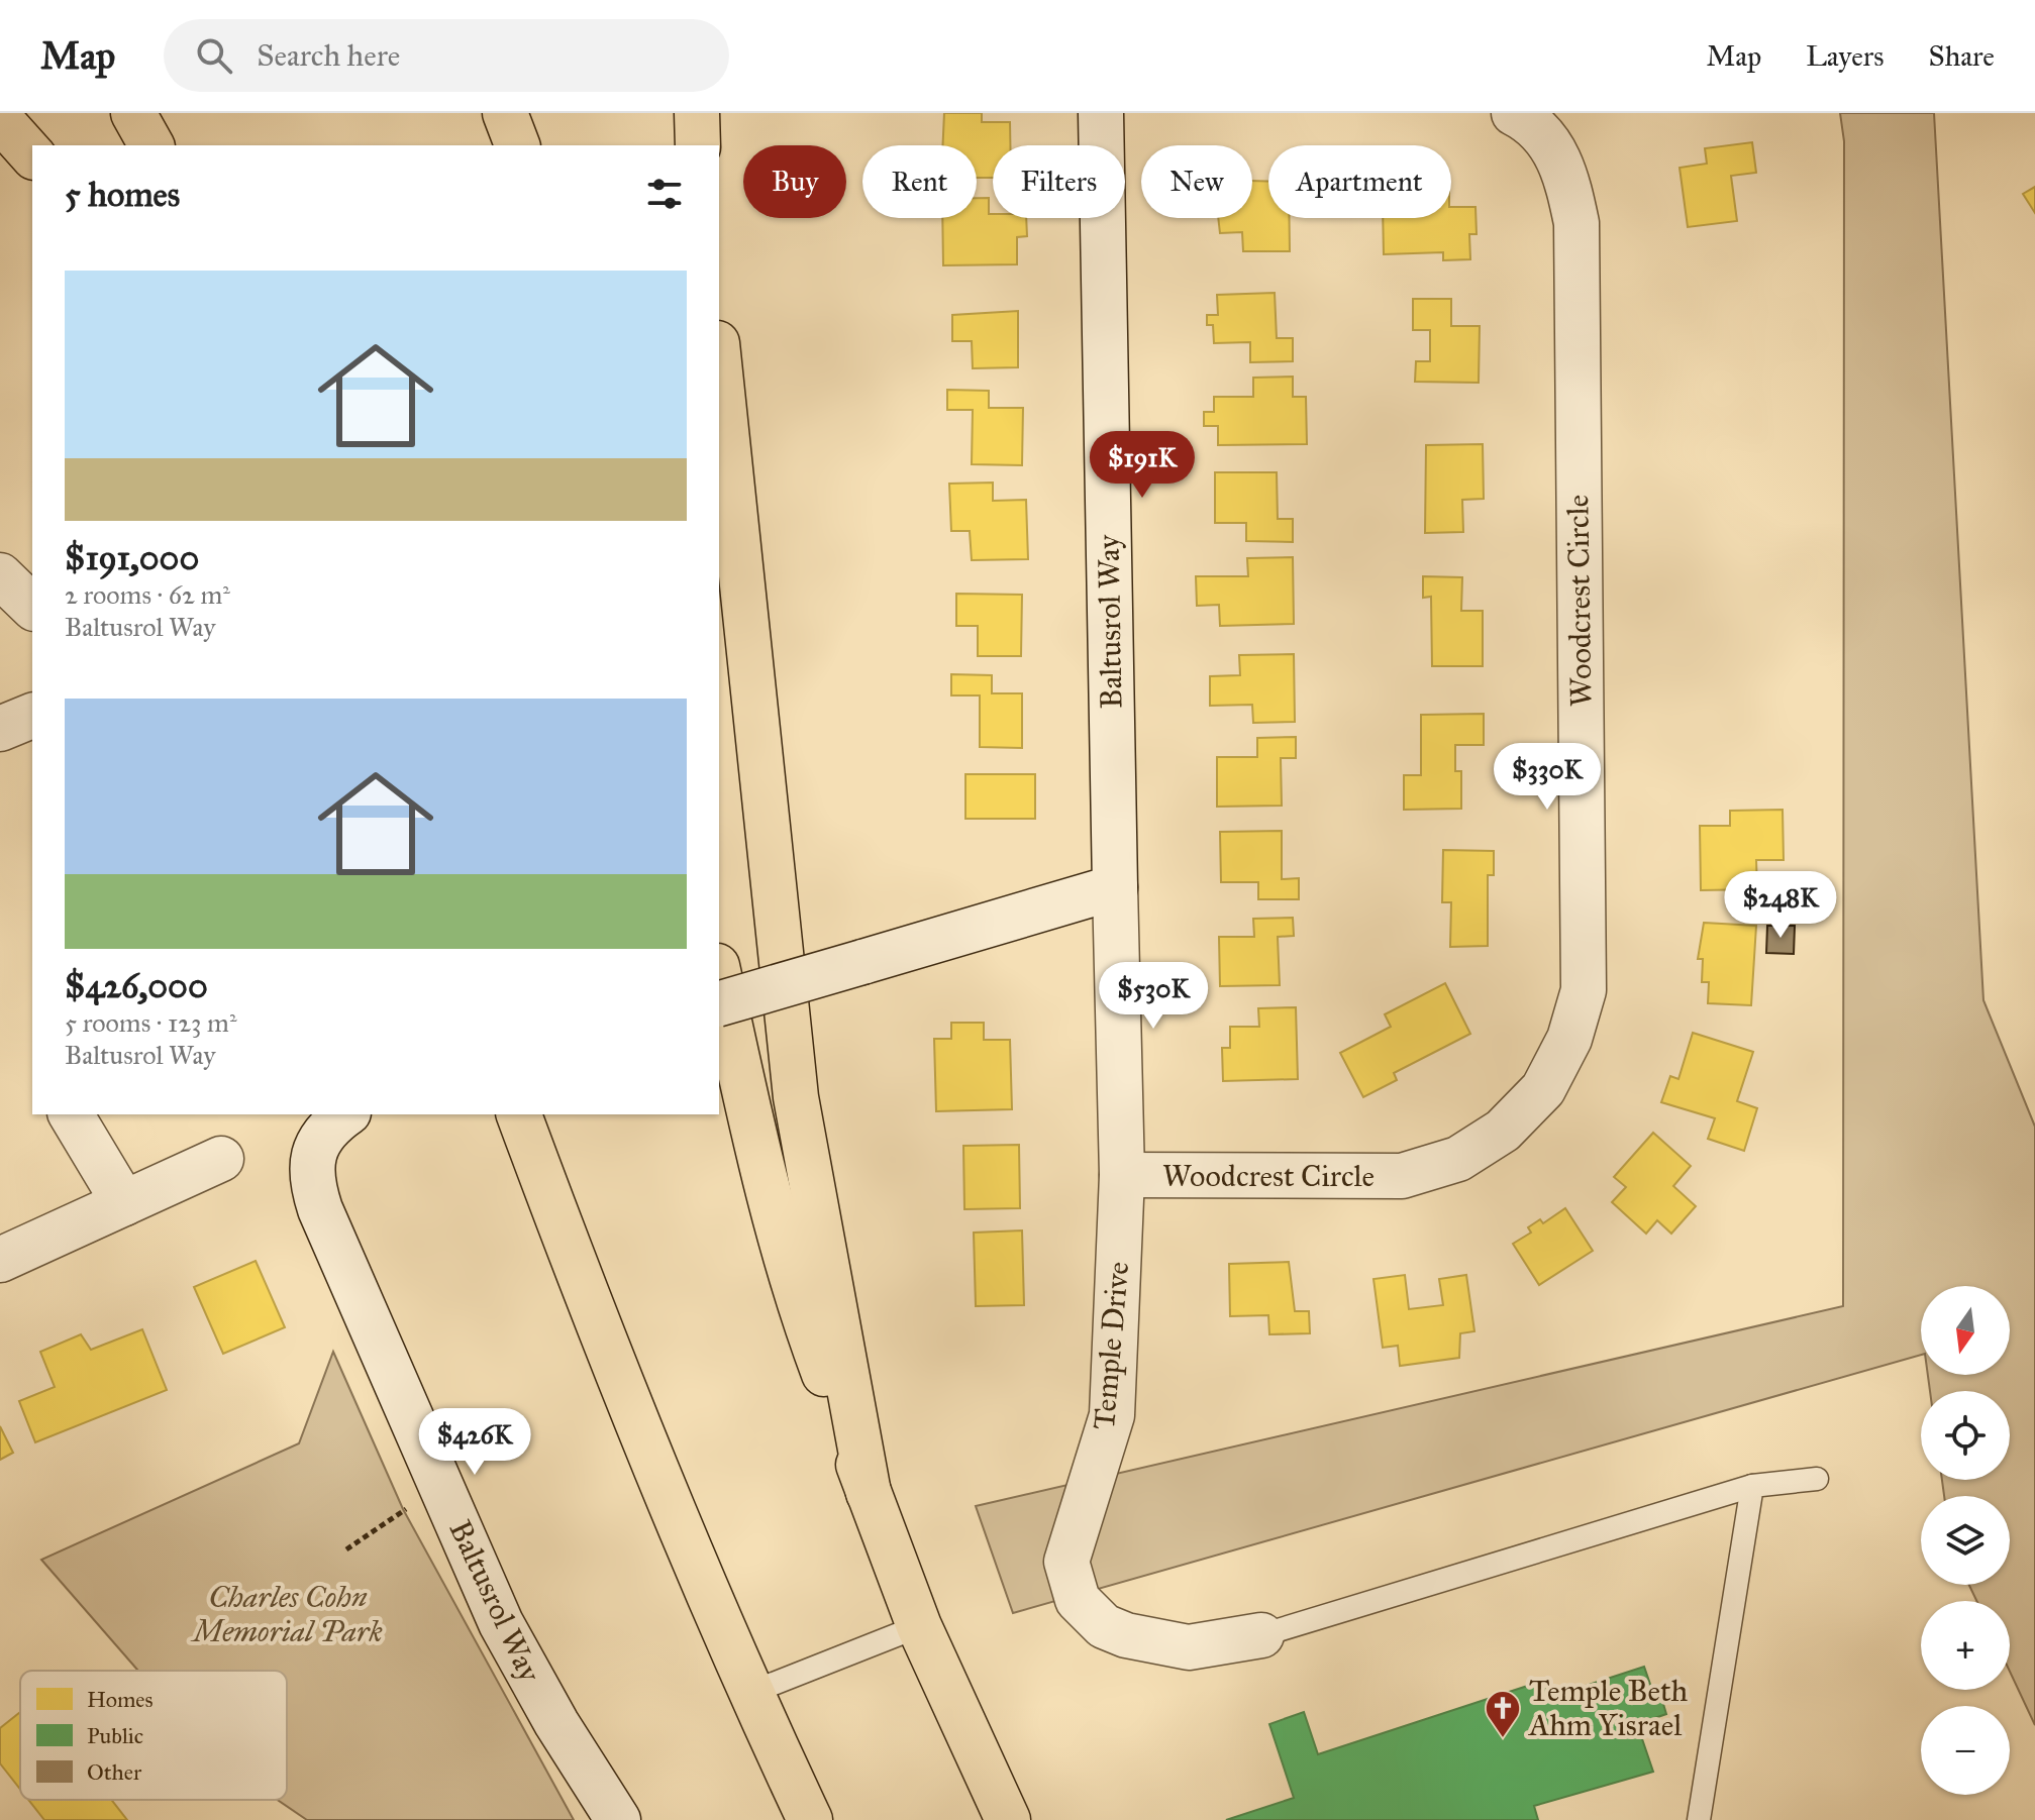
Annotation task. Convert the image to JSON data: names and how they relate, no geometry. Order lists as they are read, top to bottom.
{
  "streets": {
    "street": ["Woodcrest Circle", "Baltusrol Way", "Temple Drive"]
  },
  "crossings": [
    ["Woodcrest Circle", "Baltusrol Way"],
    ["Woodcrest Circle", "Temple Drive"],
    ["Baltusrol Way", "Temple Drive"]
  ],
  "parks": ["Charles Cohn Memorial Park"],
  "places": {
    "church": ["Temple Beth Ahm Yisrael"]
  },
  "legend": ["Homes", "Public", "Other"],
  "north": "bottom",
  "page": {
    "header": "Map",
    "search": "Search here",
    "nav": ["Map", "Layers", "Share"],
    "chip": [
      "Buy",
      "Rent",
      "Filters",
      "New",
      "Apartment"
    ],
    "heading": "5 homes",
    "list": [
      {
        "name": "$191,000",
        "note": "2 rooms · 62 m² · Baltusrol Way"
      },
      {
        "name": "$426,000",
        "note": "5 rooms · 123 m² · Baltusrol Way"
      }
    ],
    "price": [
      "$191K",
      "$330K",
      "$248K",
      "$530K",
      "$426K"
    ],
    "map_buttons": ["+", "−"]
  }
}
